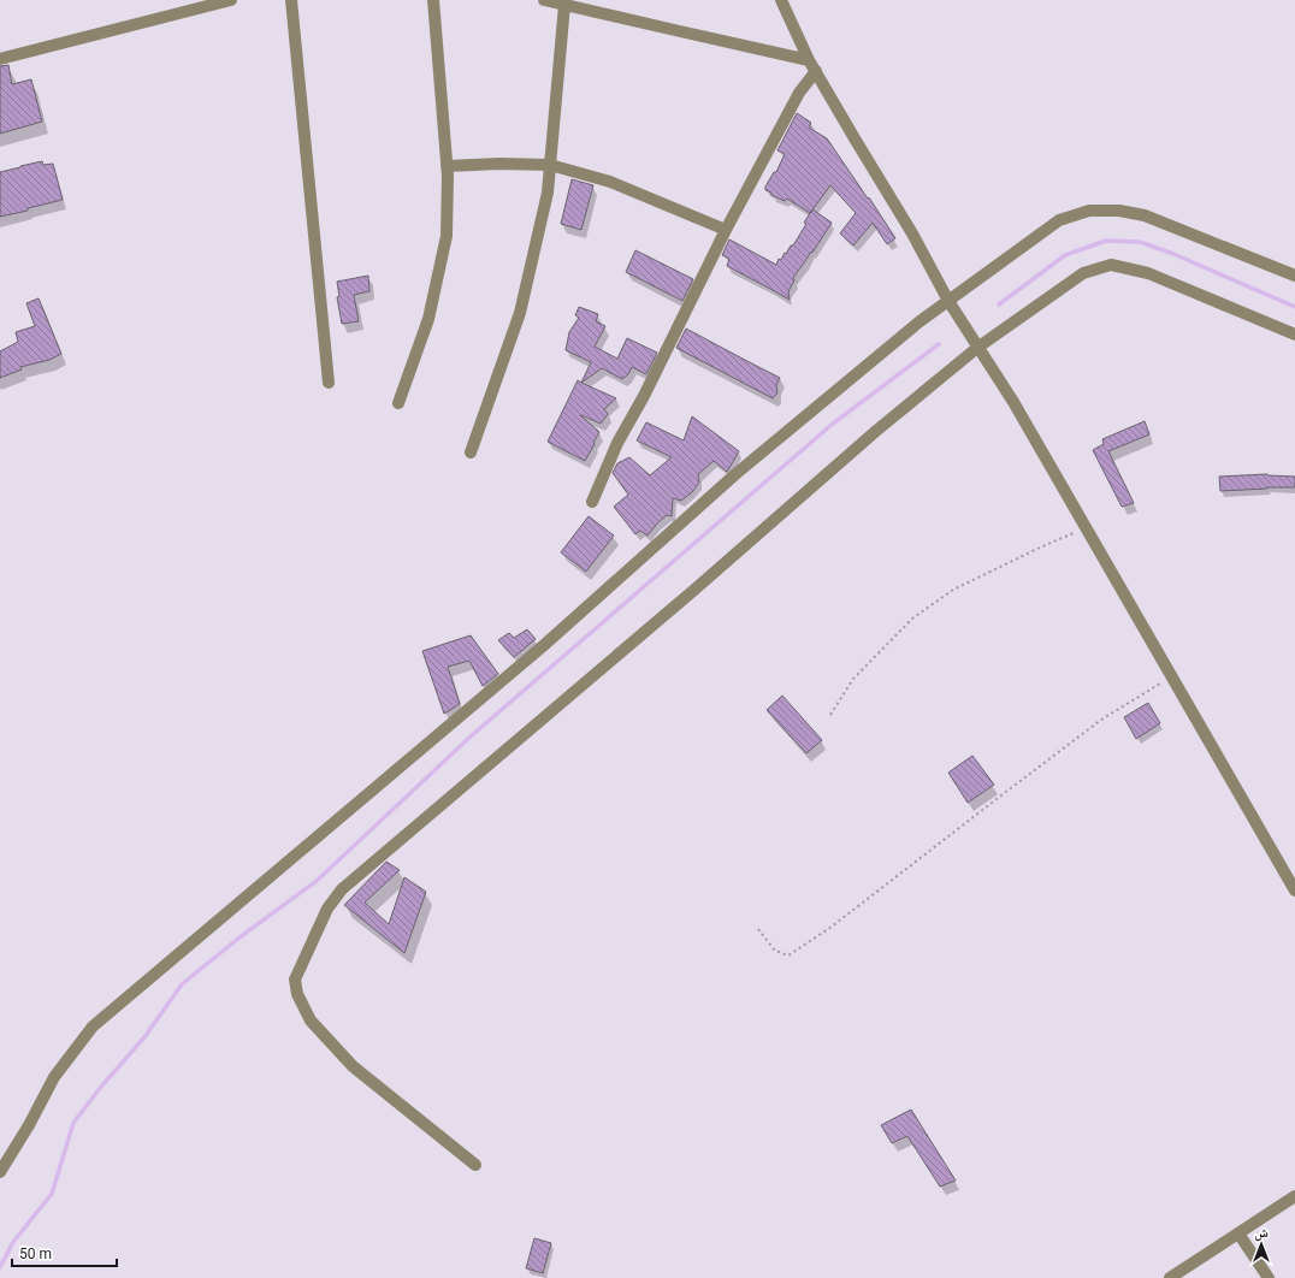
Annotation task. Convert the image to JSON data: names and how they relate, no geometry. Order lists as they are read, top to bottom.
{
  "scale_bar": "50 m",
  "north": "top"
}
